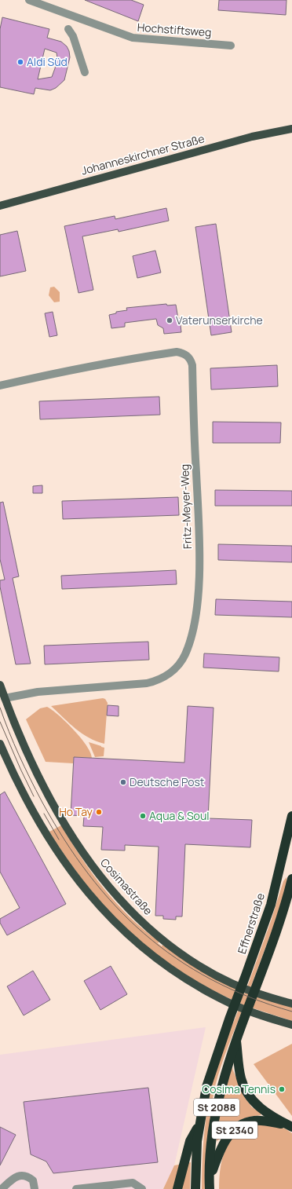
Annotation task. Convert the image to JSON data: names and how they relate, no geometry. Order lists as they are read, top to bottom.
{
  "streets": {
    "highway": ["Effnerstraße", "St 2088", "St 2340"],
    "main road": ["Johanneskirchner Straße", "Cosimastraße"],
    "street": ["Hochstiftsweg", "Fritz-Meyer-Weg"]
  },
  "crossings": [
    ["Fritz-Meyer-Weg", "Cosimastraße"],
    ["Effnerstraße", "St 2088"],
    ["Effnerstraße", "St 2340"],
    ["St 2088", "St 2340"]
  ],
  "places": [
    "Aldi Süd",
    "Vaterunserkirche",
    "Deutsche Post",
    "Ho Tay",
    "Aqua & Soul",
    "Cosima Tennis"
  ]
}
